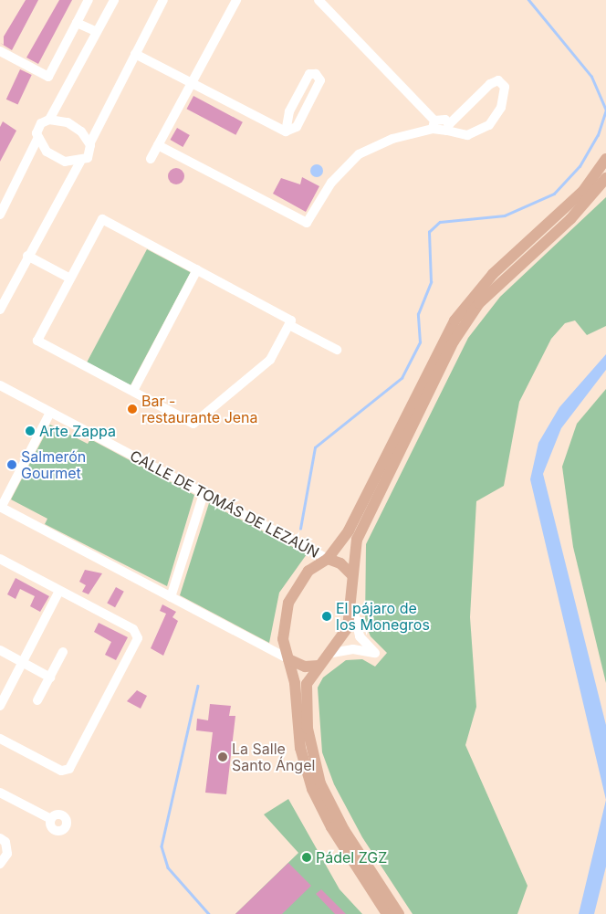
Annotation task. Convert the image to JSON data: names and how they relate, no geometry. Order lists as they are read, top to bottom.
{
  "streets": {
    "street": ["CALLE DE TOMÁS DE LEZAÚN"]
  },
  "places": [
    "Bar - restaurante Jena",
    "Arte Zappa",
    "Salmerón Gourmet",
    "El pájaro de los Monegros",
    "La Salle Santo Ángel",
    "Pádel ZGZ"
  ]
}
